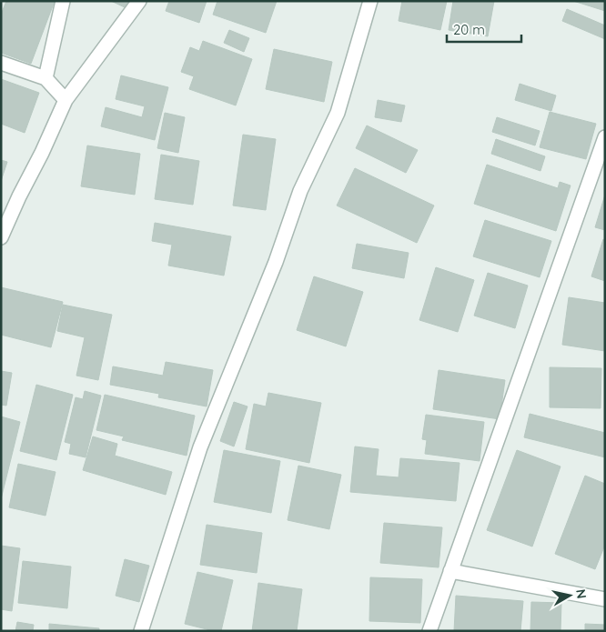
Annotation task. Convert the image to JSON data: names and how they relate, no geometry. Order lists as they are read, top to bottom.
{
  "scale_bar": "20 m",
  "north": "right"
}
